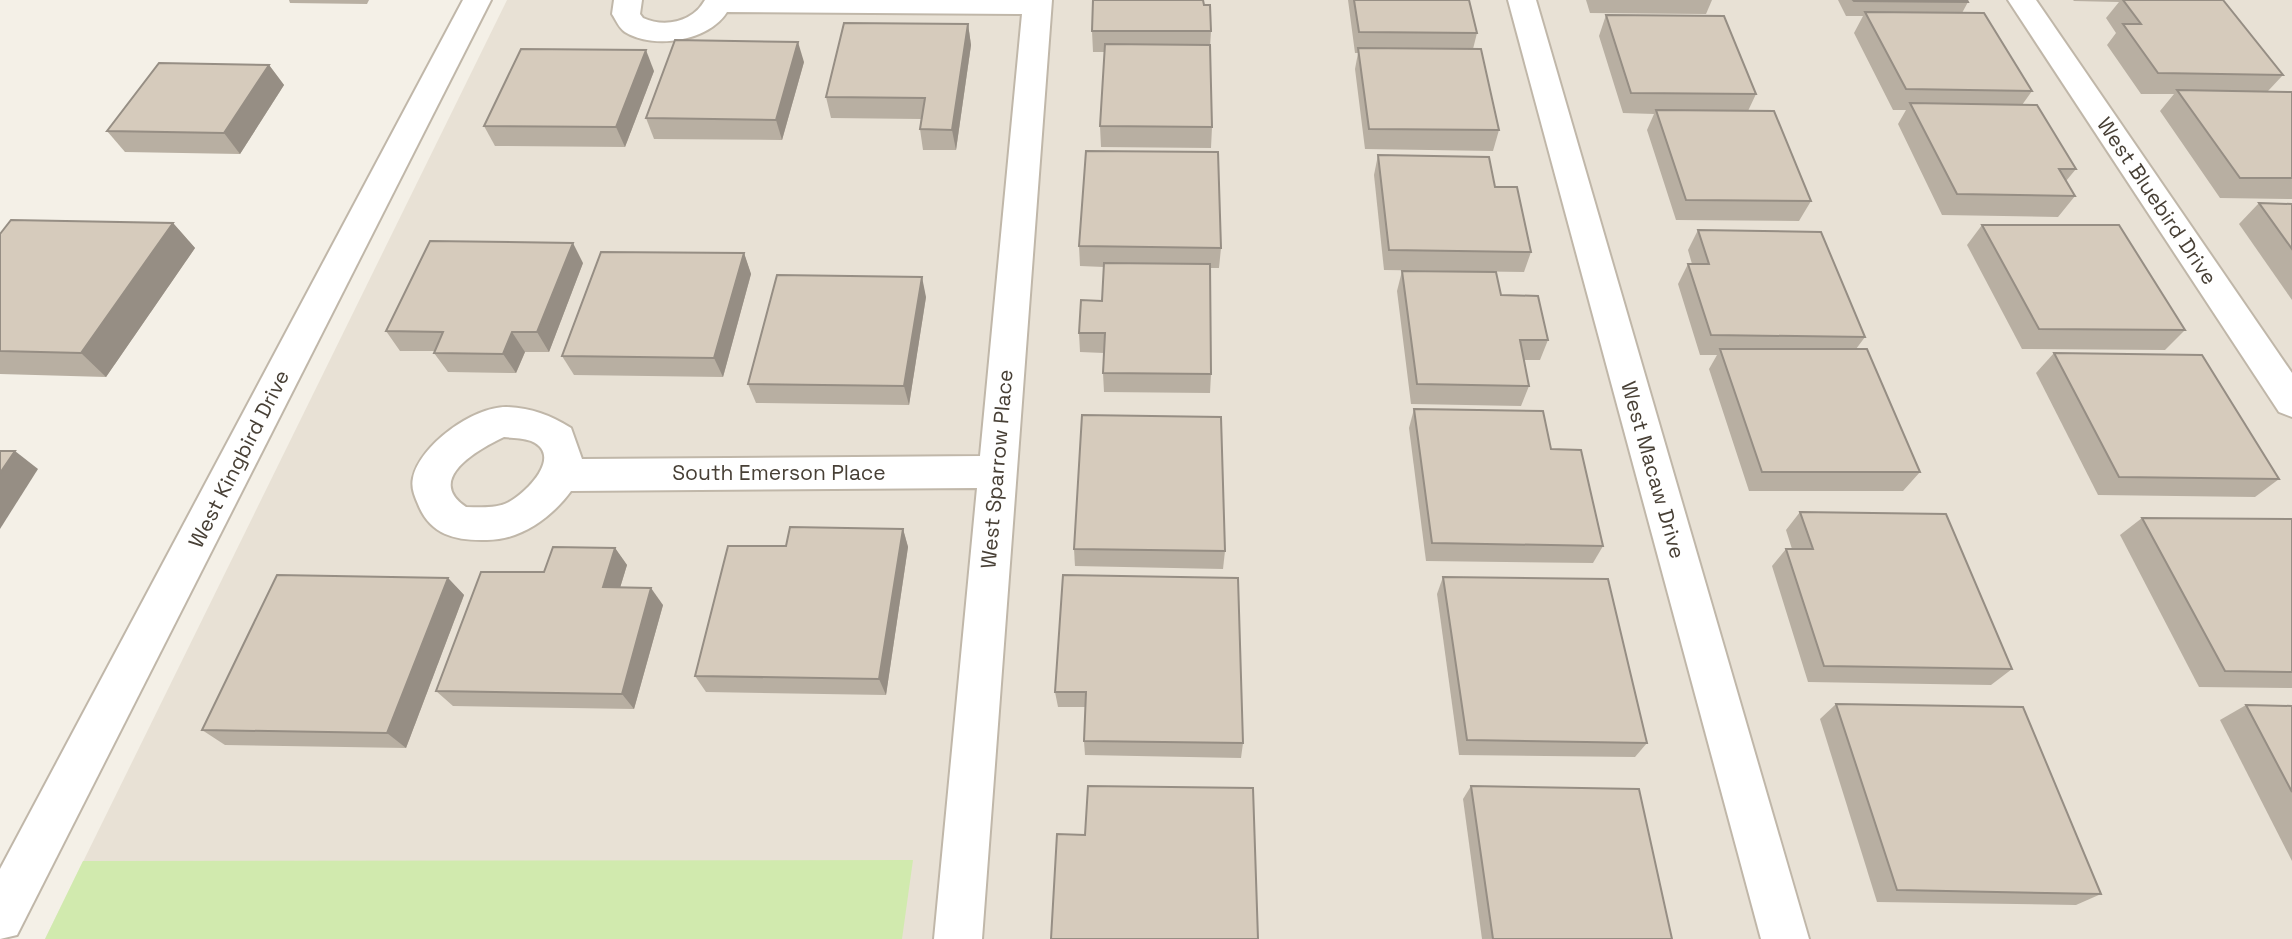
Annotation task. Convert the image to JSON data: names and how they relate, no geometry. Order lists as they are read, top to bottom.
{
  "streets": {
    "street": [
      "West Bluebird Drive",
      "West Kingbird Drive",
      "West Sparrow Place",
      "West Macaw Drive",
      "South Emerson Place"
    ]
  },
  "crossings": [
    ["West Sparrow Place", "South Emerson Place"]
  ]
}
